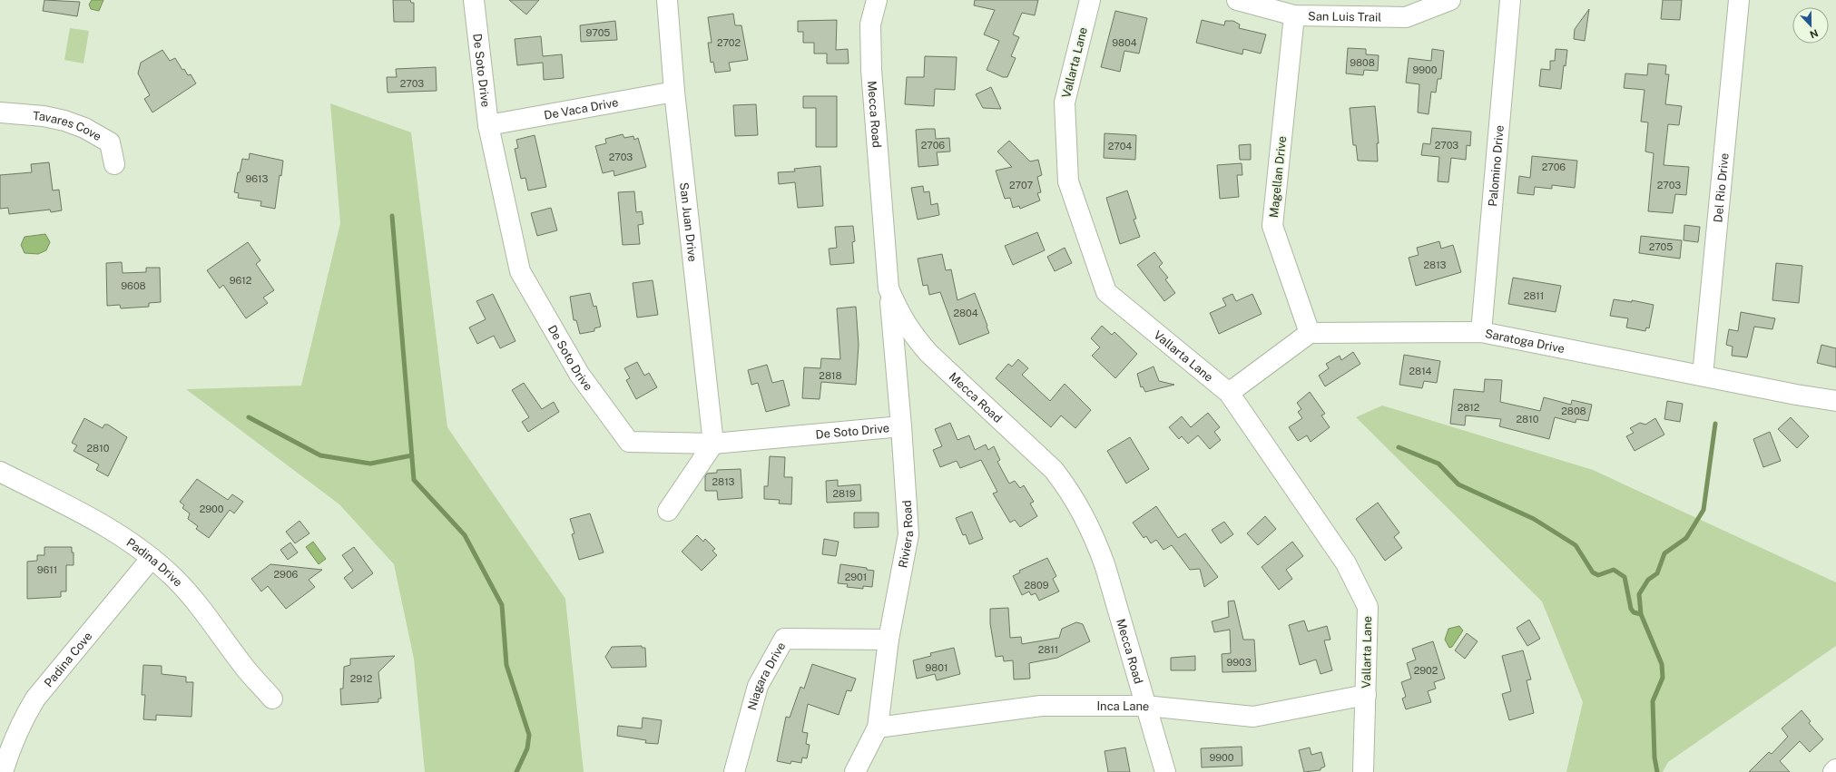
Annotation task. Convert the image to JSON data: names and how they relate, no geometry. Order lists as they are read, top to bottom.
{
  "streets": {
    "street": [
      "San Luis Trail",
      "Vallarta Lane",
      "De Soto Drive",
      "De Vaca Drive",
      "Mecca Road",
      "Tavares Cove",
      "Palomino Drive",
      "Magellan Drive",
      "Del Rio Drive",
      "San Juan Drive",
      "Saratoga Drive",
      "Riviera Road",
      "Padina Drive",
      "Padina Cove",
      "Niagara Drive",
      "Inca Lane"
    ]
  },
  "crossings": [
    ["San Luis Trail", "Magellan Drive"],
    ["Vallarta Lane", "Inca Lane"],
    ["De Soto Drive", "De Vaca Drive"],
    ["De Soto Drive", "San Juan Drive"],
    ["De Soto Drive", "Riviera Road"],
    ["De Vaca Drive", "San Juan Drive"],
    ["Mecca Road", "Riviera Road"],
    ["Mecca Road", "Inca Lane"],
    ["Palomino Drive", "Saratoga Drive"],
    ["Magellan Drive", "Saratoga Drive"],
    ["Del Rio Drive", "Saratoga Drive"],
    ["Riviera Road", "Niagara Drive"],
    ["Riviera Road", "Inca Lane"],
    ["Padina Drive", "Padina Cove"]
  ],
  "house_numbers": [
    "9705",
    "2702",
    "9804",
    "9808",
    "9900",
    "2703",
    "2706",
    "2703",
    "2704",
    "2703",
    "2706",
    "9613",
    "2707",
    "2703",
    "2705",
    "2813",
    "9612",
    "9608",
    "2811",
    "2804",
    "2814",
    "2818",
    "2812",
    "2808",
    "2810",
    "2810",
    "2813",
    "2819",
    "2900",
    "9611",
    "2906",
    "2901",
    "2809",
    "2811",
    "9903",
    "9801",
    "2902",
    "2912",
    "9900"
  ],
  "north": "bottom"
}
